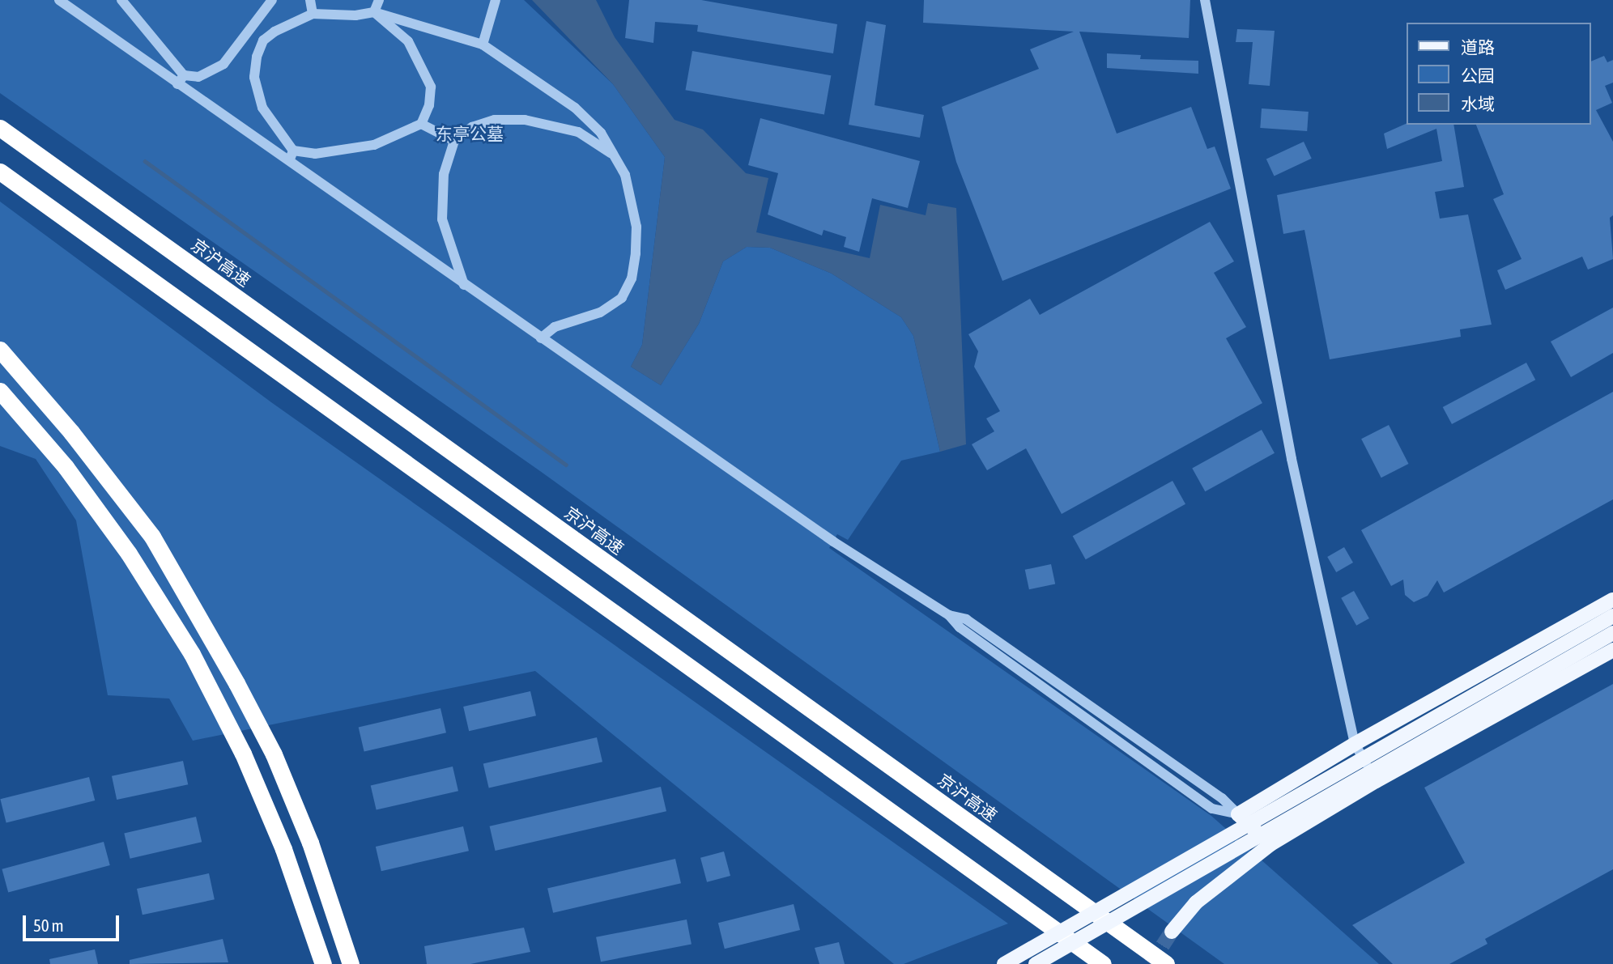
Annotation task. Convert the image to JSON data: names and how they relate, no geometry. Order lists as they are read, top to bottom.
{
  "streets": {
    "highway": ["京沪高速"]
  },
  "parks": ["东亭公墓"],
  "legend": ["道路", "公园", "水域"],
  "scale_bar": "50 m"
}
